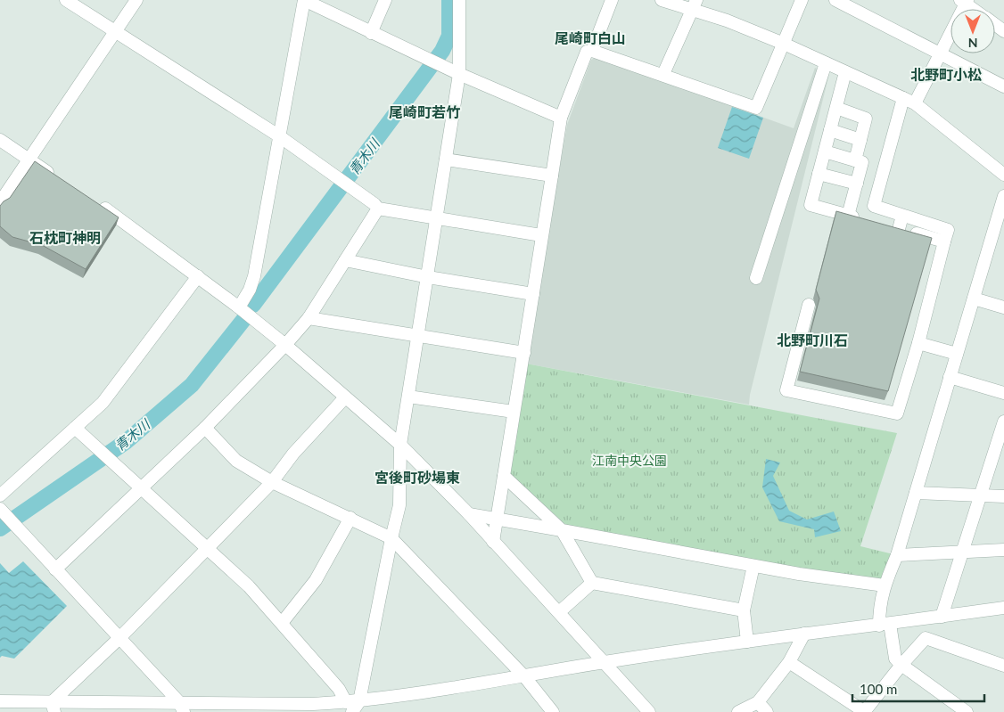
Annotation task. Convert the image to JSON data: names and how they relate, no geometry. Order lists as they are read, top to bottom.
{
  "districts": [
    "尾崎町白山",
    "北野町小松",
    "尾崎町若竹",
    "石枕町神明",
    "北野町川石",
    "宮後町砂場東"
  ],
  "water": ["青木川"],
  "parks": ["江南中央公園"],
  "scale_bar": "100 m",
  "north": "bottom"
}
